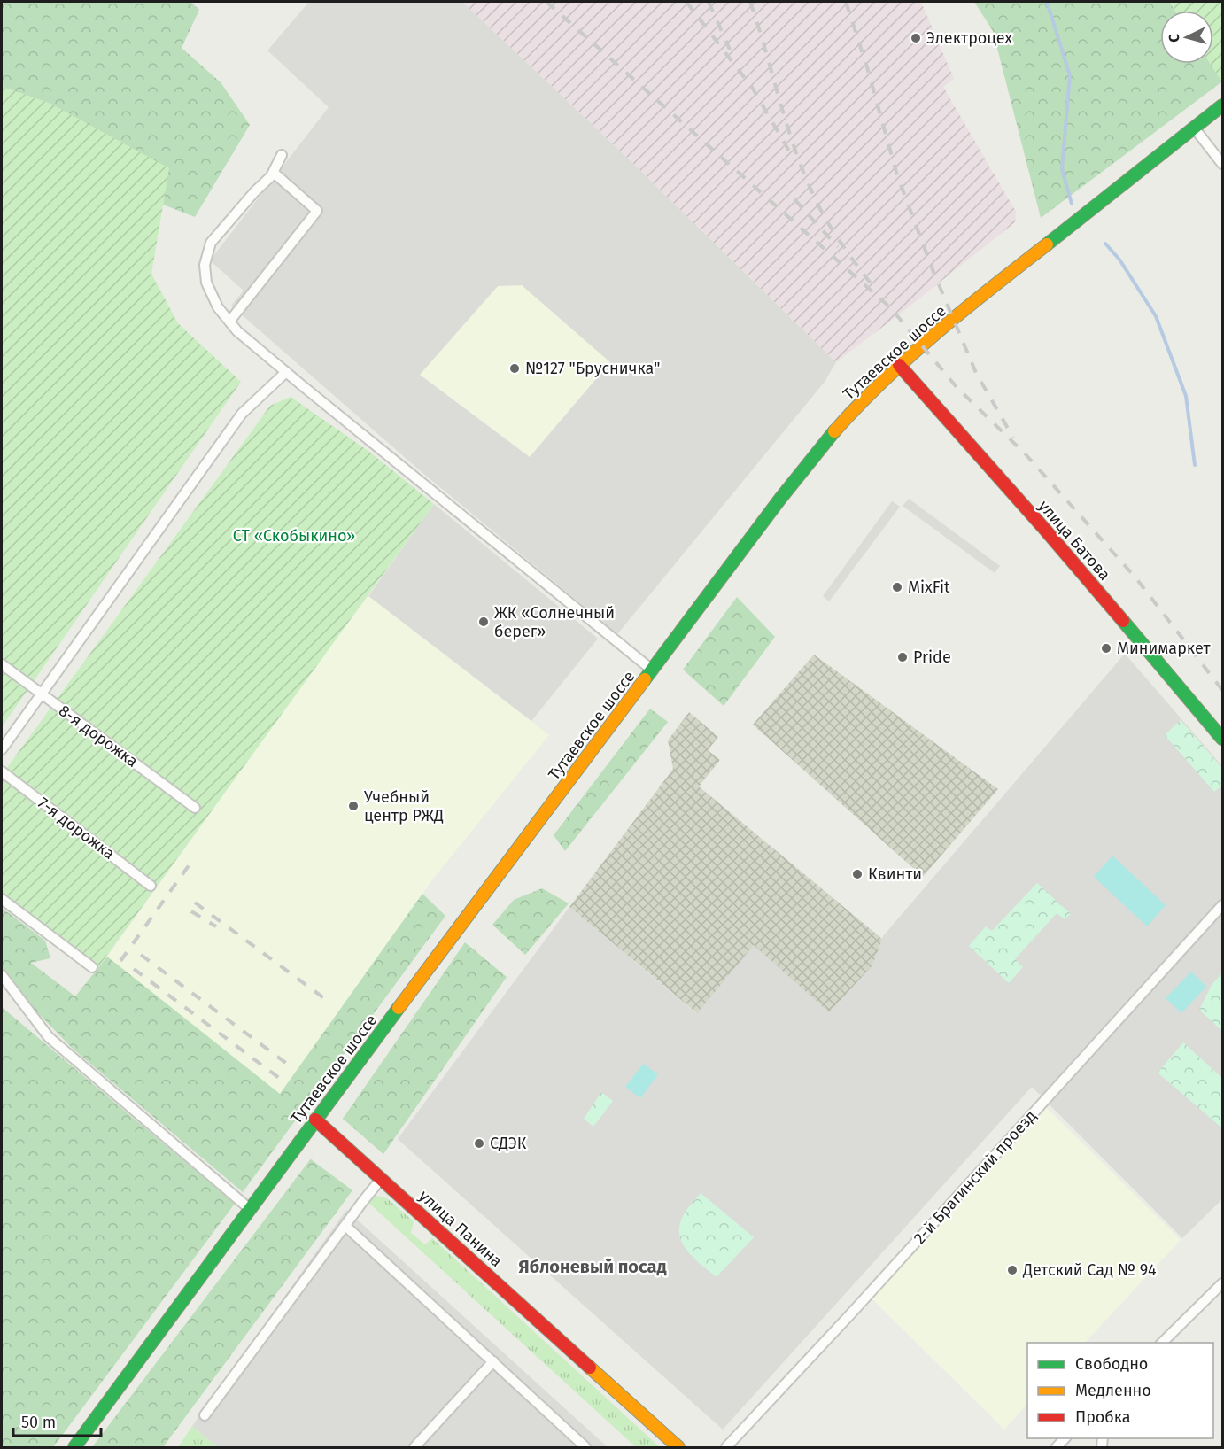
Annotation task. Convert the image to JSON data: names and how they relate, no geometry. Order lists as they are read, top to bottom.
{
  "streets": {
    "main road": ["Тутаевское шоссе", "улица Батова", "улица Панина"],
    "street": ["8-я дорожка", "7-я дорожка", "2-й Брагинский проезд"]
  },
  "crossings": [
    ["Тутаевское шоссе", "улица Батова"],
    ["Тутаевское шоссе", "улица Панина"]
  ],
  "districts": ["Яблоневый посад"],
  "parks": ["СТ «Скобыкино»"],
  "places": [
    "Электроцех",
    "№127 \"Брусничка\"",
    "MixFit",
    "ЖК «Солнечный берег»",
    "Минимаркет",
    "Pride",
    "Учебный центр РЖД",
    "Квинти",
    "СДЭК",
    "Детский Сад № 94"
  ],
  "legend": ["Свободно", "Медленно", "Пробка"],
  "scale_bar": "50 m",
  "north": "left"
}
